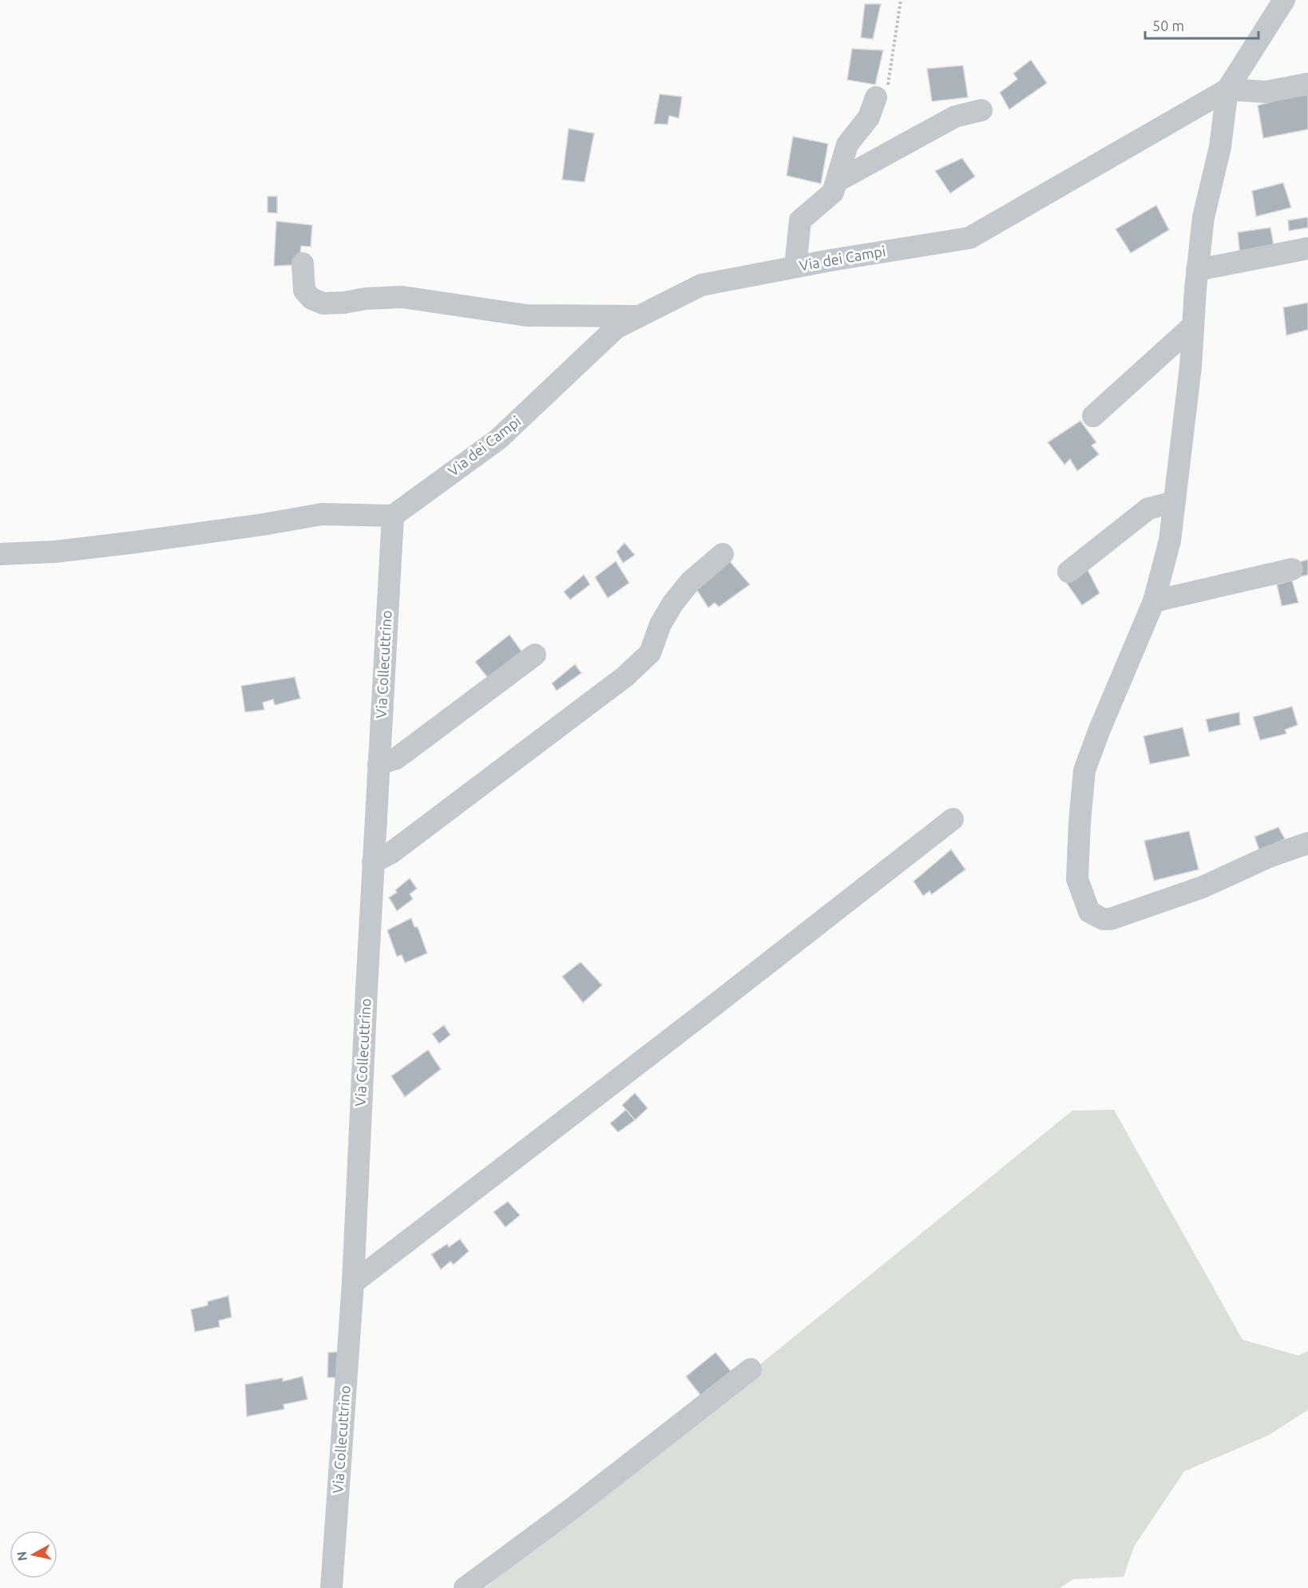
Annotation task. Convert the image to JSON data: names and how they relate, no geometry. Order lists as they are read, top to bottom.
{
  "streets": {
    "street": ["Via dei Campi", "Via Collecuttrino"]
  },
  "crossings": [
    ["Via dei Campi", "Via Collecuttrino"]
  ],
  "scale_bar": "50 m",
  "north": "left"
}
